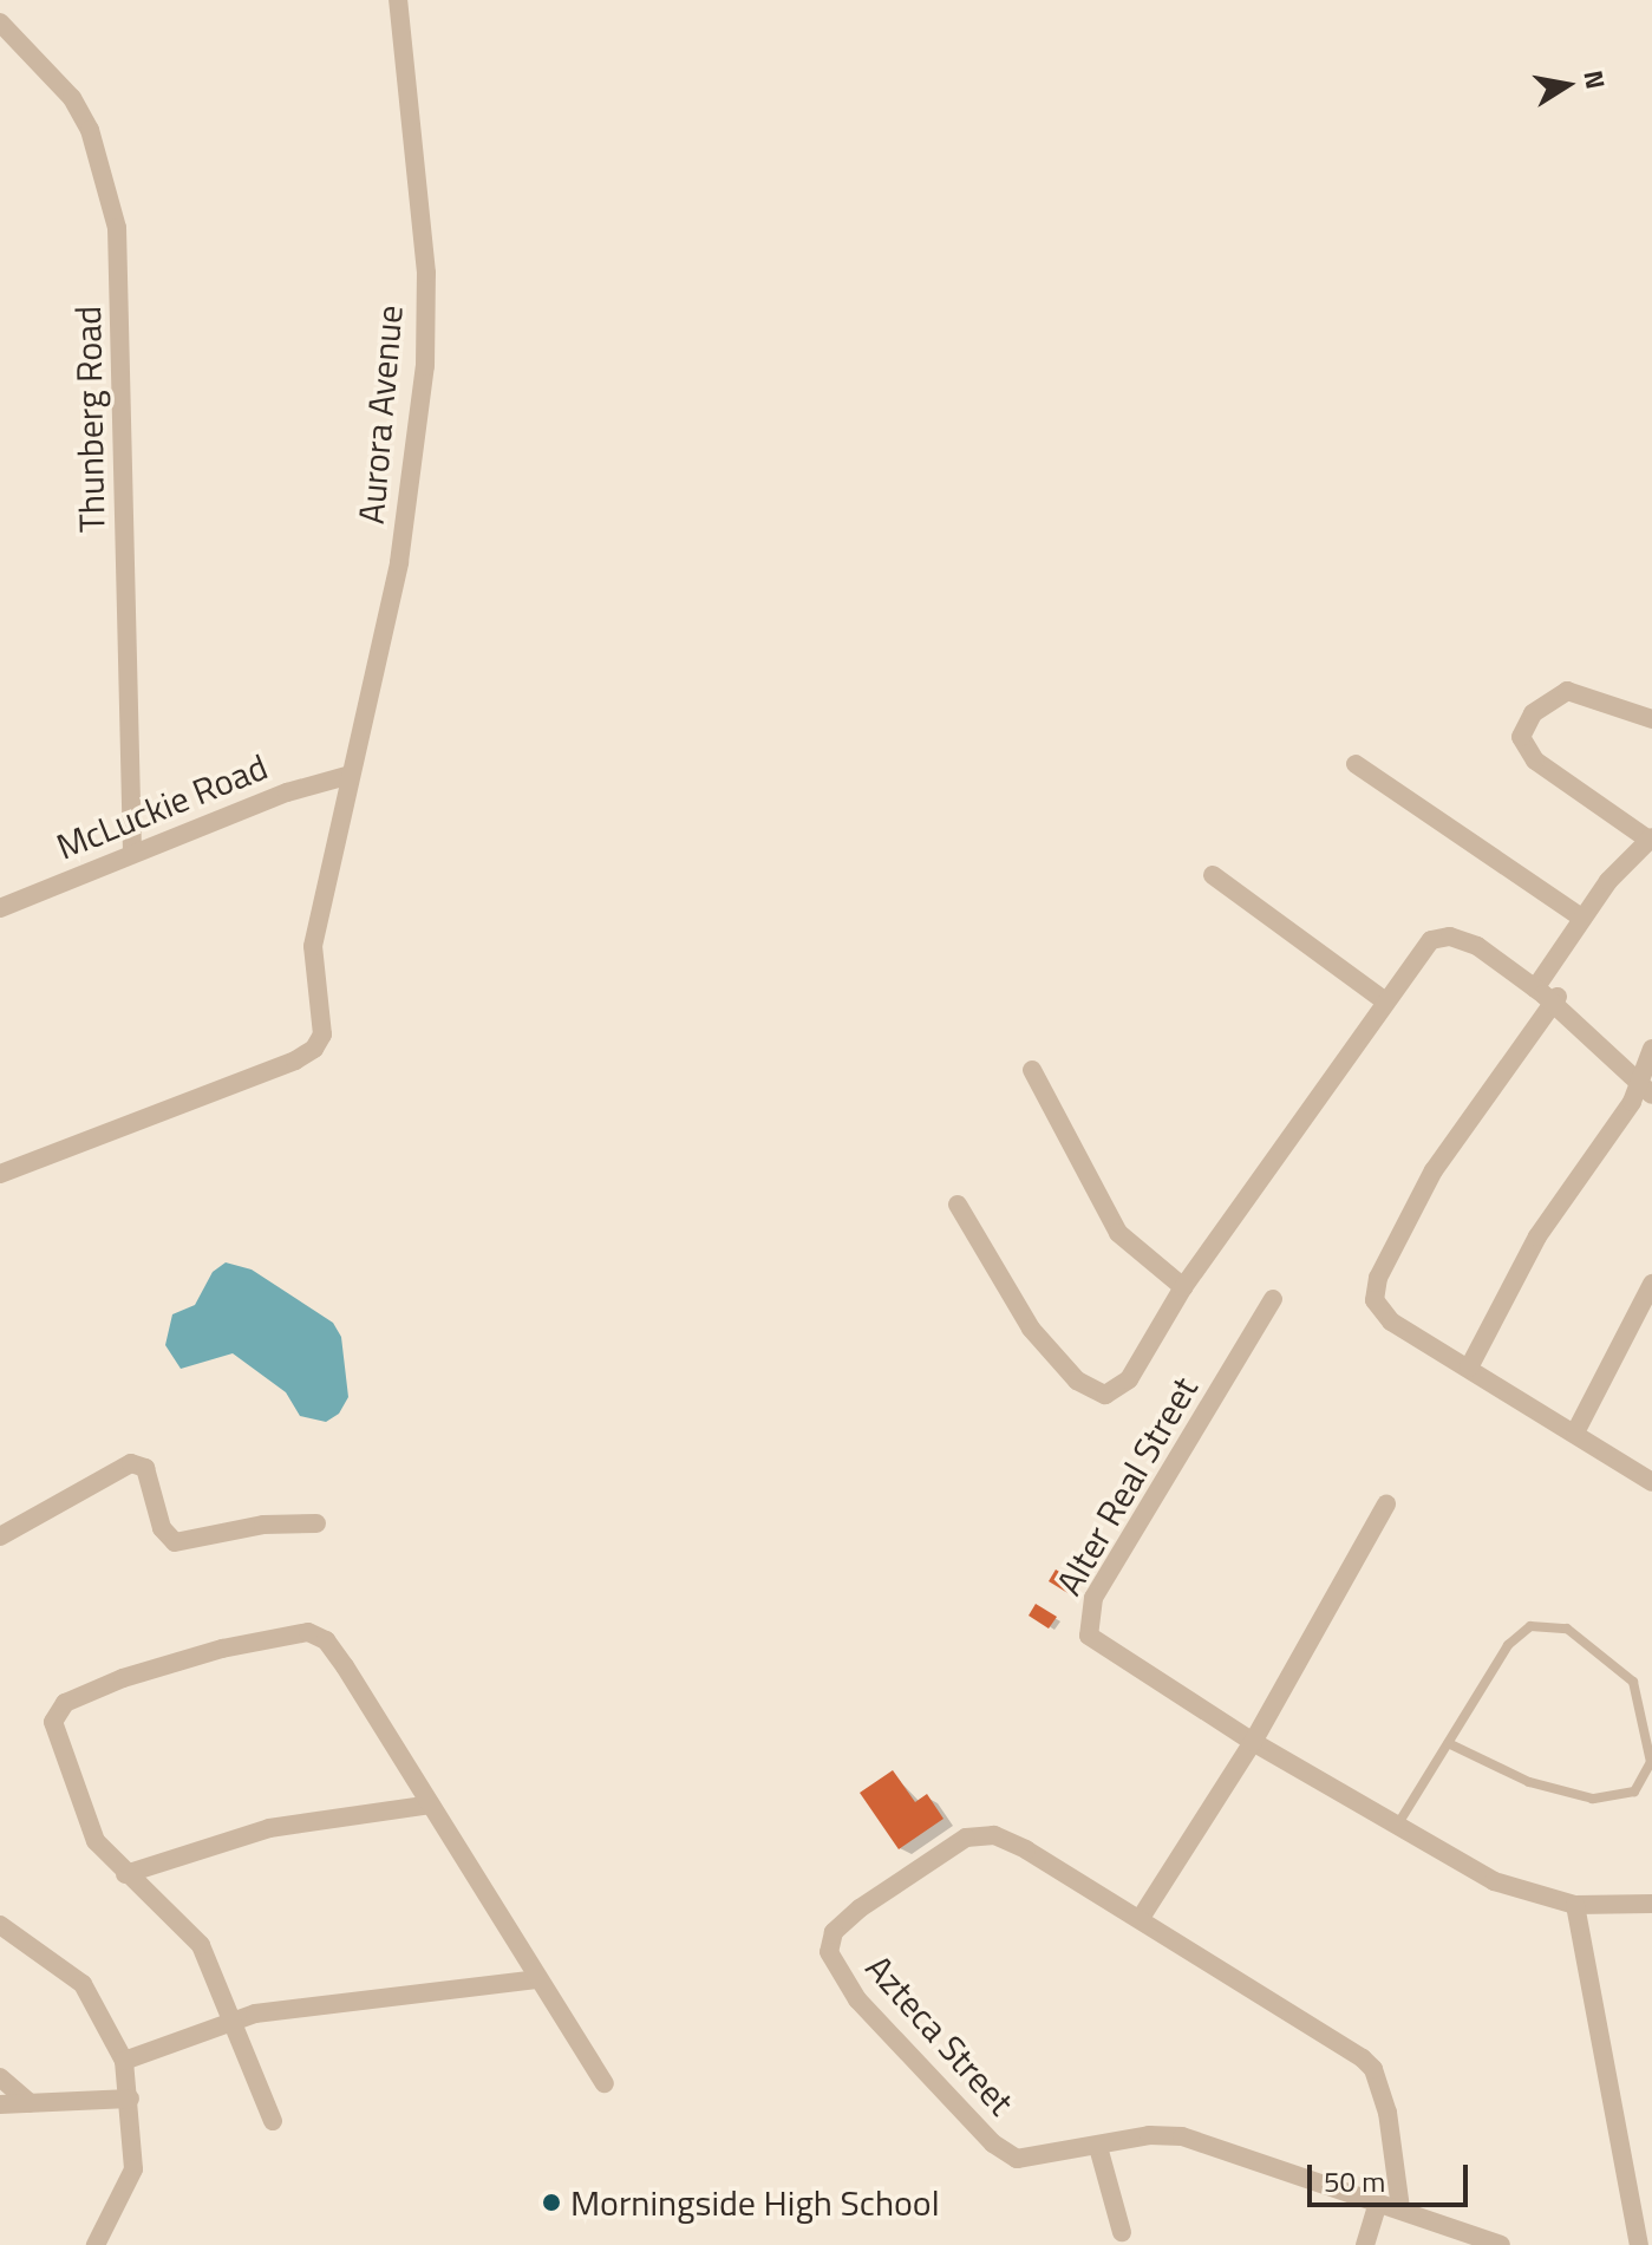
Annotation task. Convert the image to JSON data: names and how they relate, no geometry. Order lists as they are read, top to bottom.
{
  "streets": {
    "street": [
      "Aurora Avenue",
      "Thunberg Road",
      "McLuckie Road",
      "Alter Real Street",
      "Azteca Street"
    ]
  },
  "crossings": [
    ["Aurora Avenue", "McLuckie Road"],
    ["Thunberg Road", "McLuckie Road"]
  ],
  "places": ["Morningside High School"],
  "scale_bar": "50 m",
  "north": "right"
}
